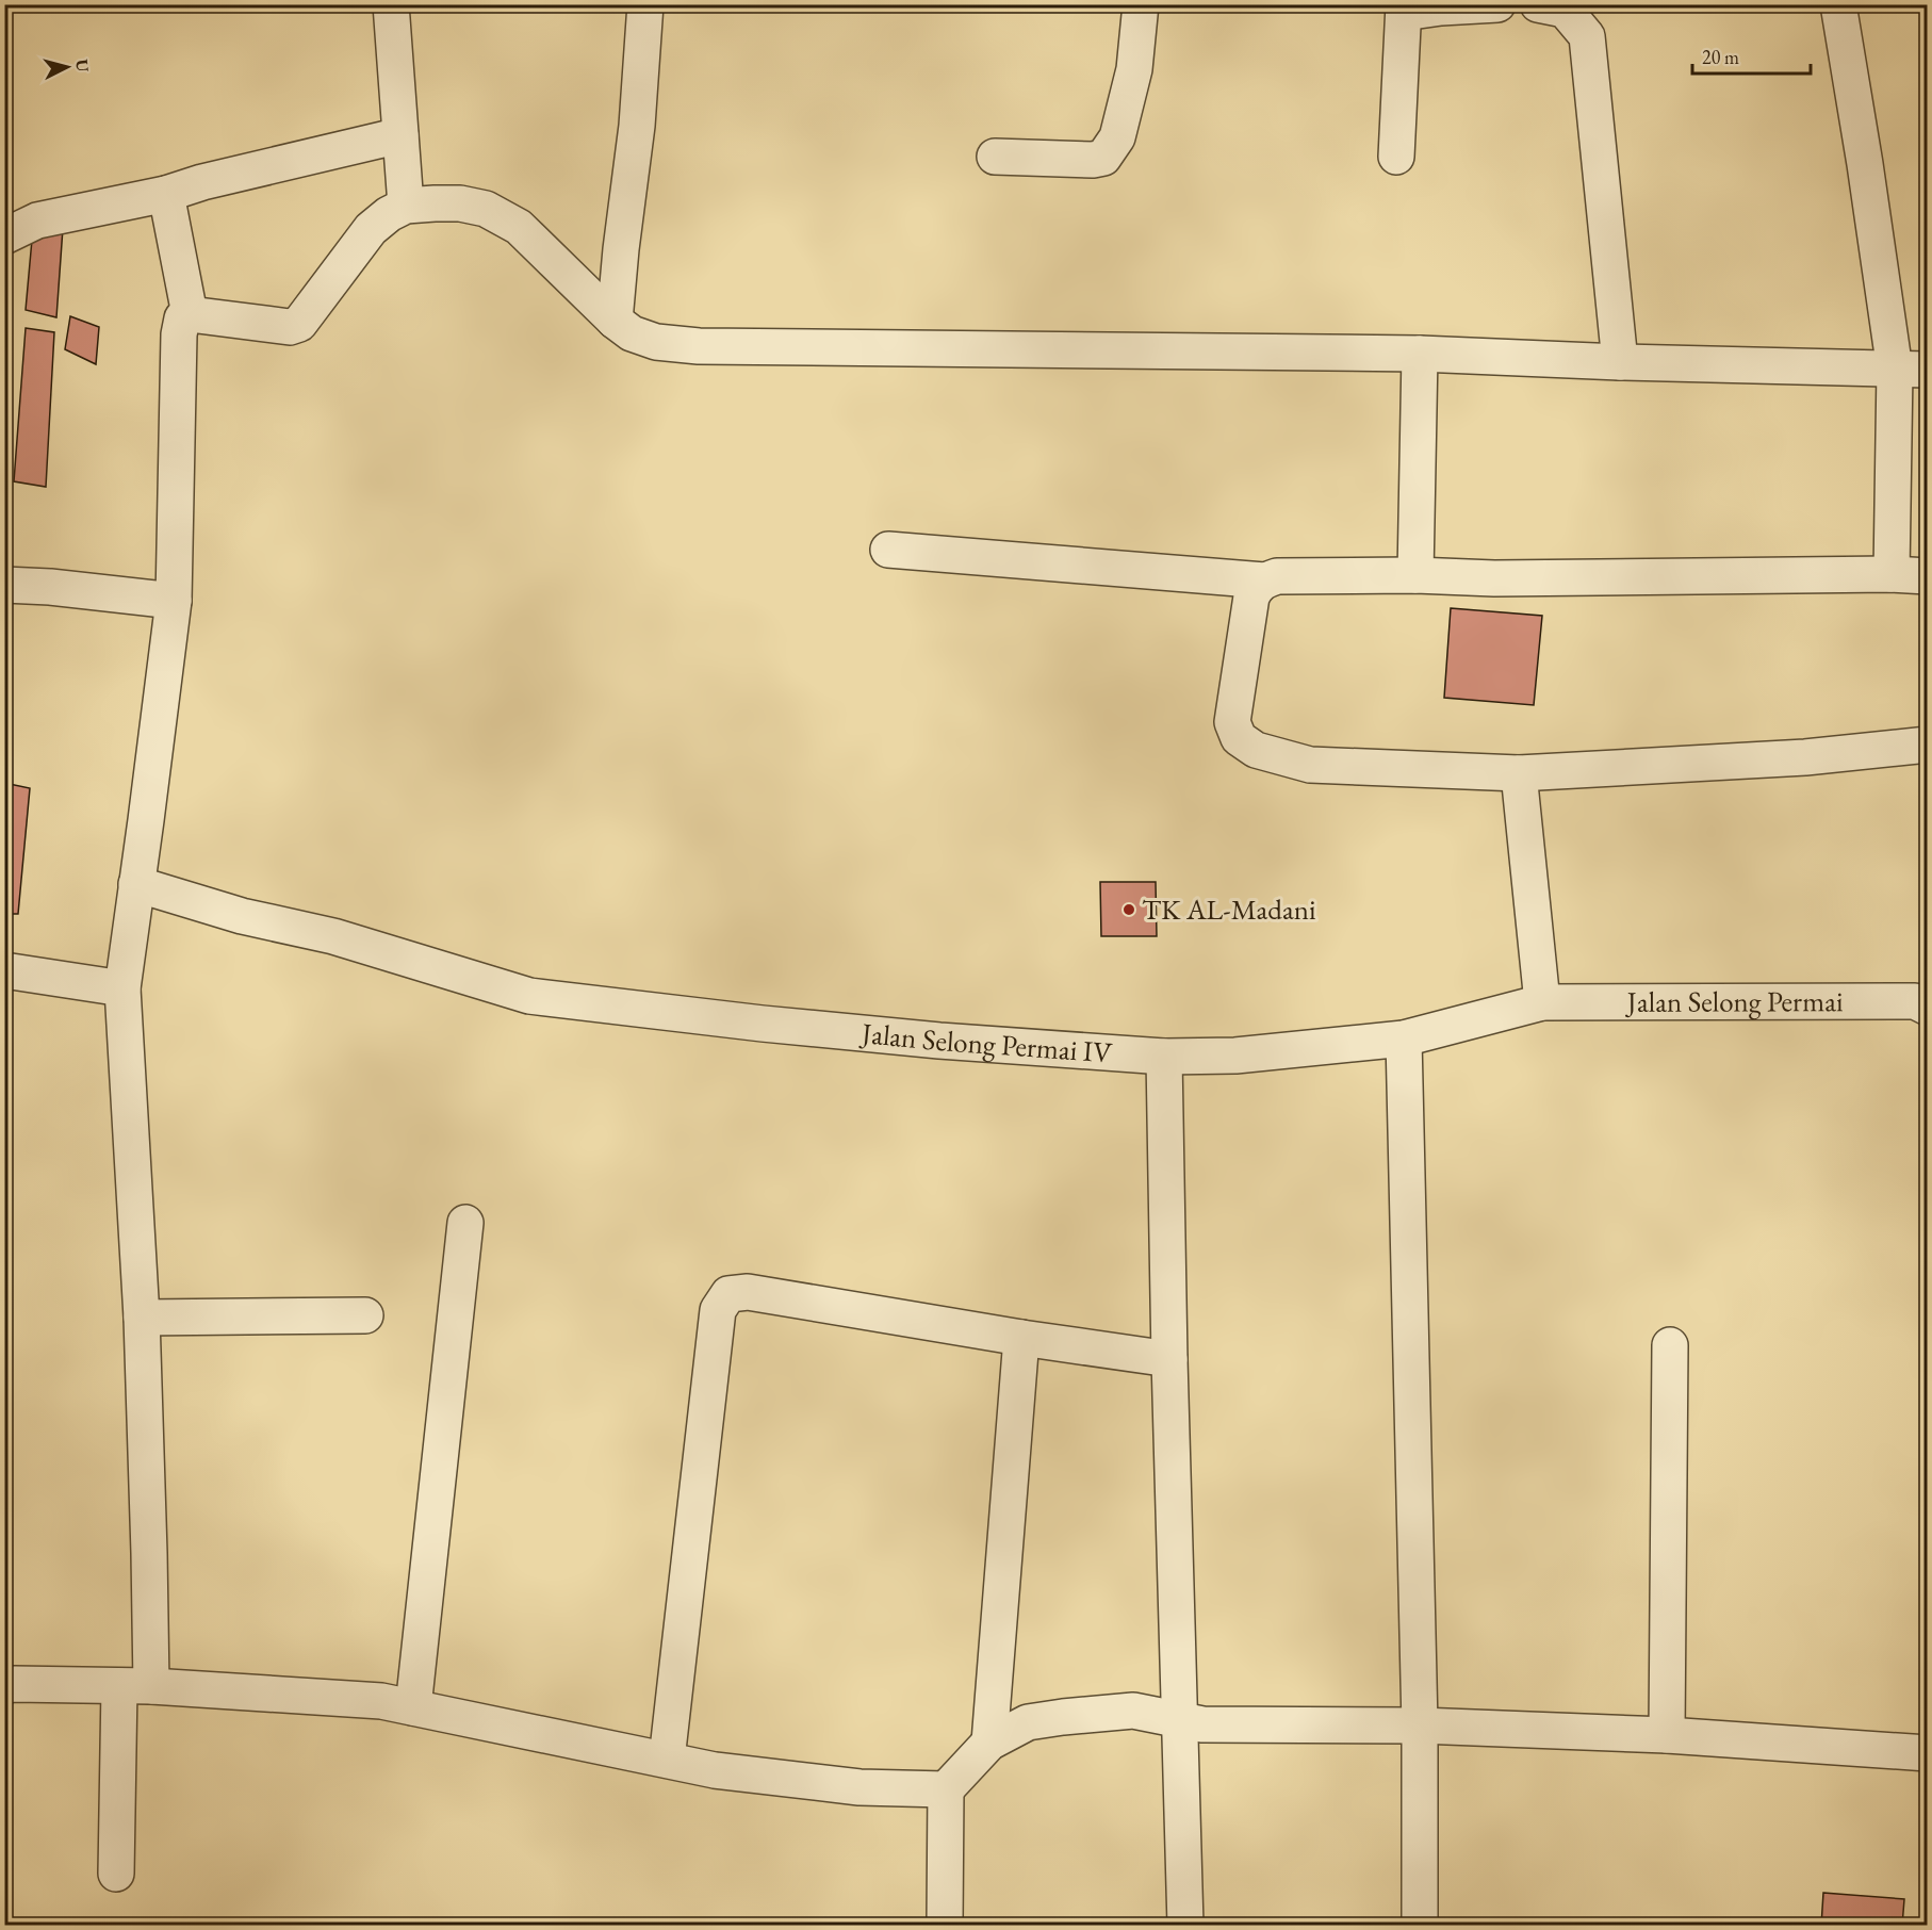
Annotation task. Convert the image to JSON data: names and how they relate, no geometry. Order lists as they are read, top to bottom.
{
  "streets": {
    "street": ["Jalan Selong Permai", "Jalan Selong Permai IV"]
  },
  "crossings": [
    ["Jalan Selong Permai", "Jalan Selong Permai IV"]
  ],
  "places": ["TK AL-Madani"],
  "scale_bar": "20 m",
  "north": "right"
}
